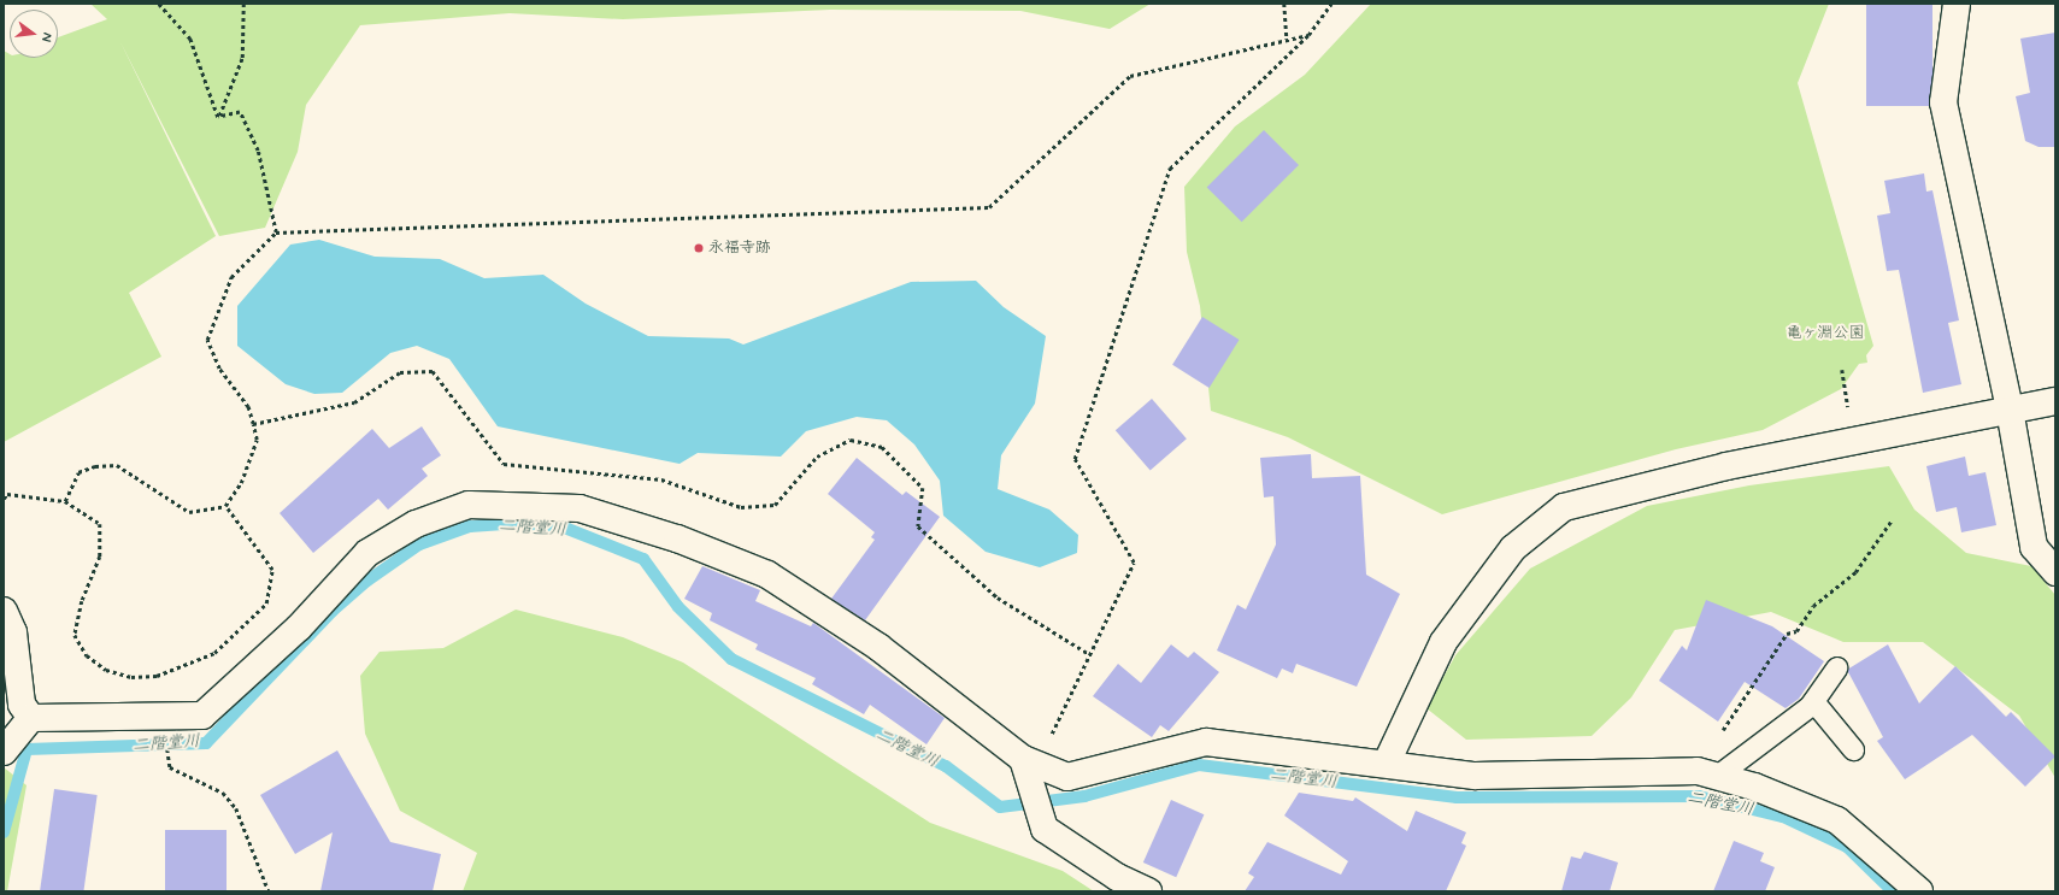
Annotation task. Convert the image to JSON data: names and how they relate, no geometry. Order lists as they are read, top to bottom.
{
  "water": ["二階堂川"],
  "parks": ["亀ヶ淵公園"],
  "places": ["永福寺跡"],
  "north": "right"
}
